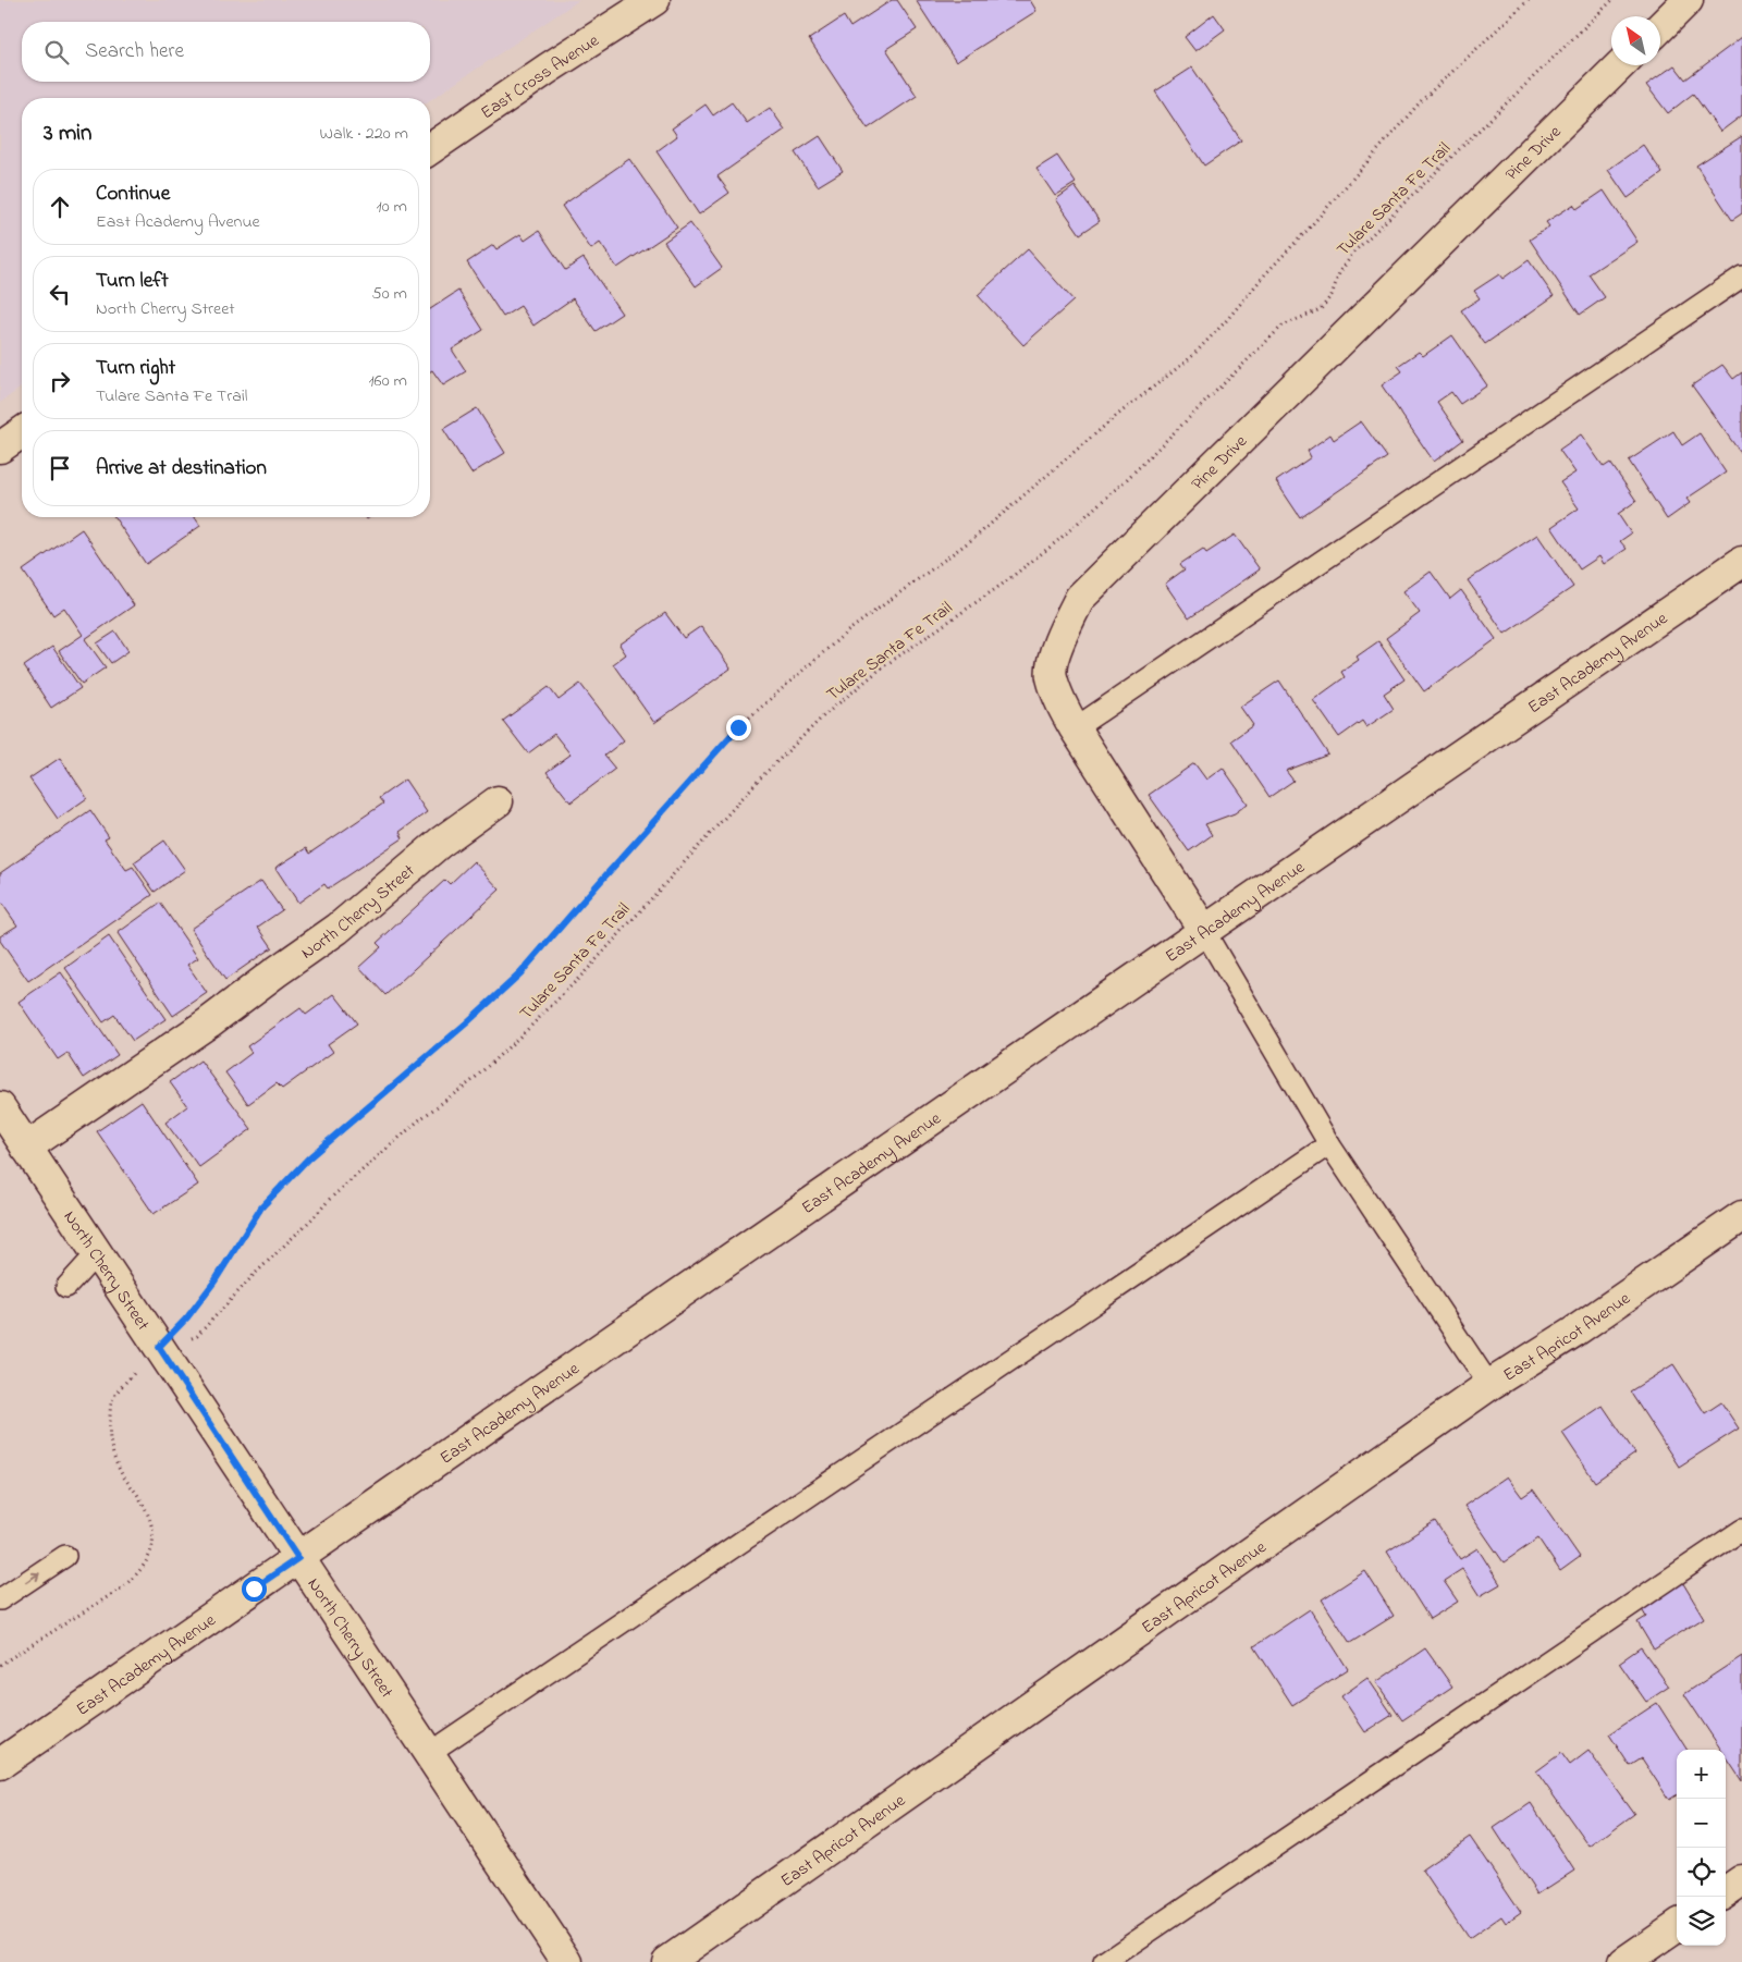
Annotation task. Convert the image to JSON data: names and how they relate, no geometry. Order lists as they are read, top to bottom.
{
  "streets": {
    "street": [
      "East Cross Avenue",
      "Pine Drive",
      "East Academy Avenue",
      "North Cherry Street",
      "East Apricot Avenue"
    ],
    "path": ["Tulare Santa Fe Trail"]
  },
  "crossings": [
    ["Pine Drive", "East Academy Avenue"],
    ["Tulare Santa Fe Trail", "North Cherry Street"],
    ["East Academy Avenue", "North Cherry Street"]
  ],
  "north": "top left",
  "page": {
    "search": "Search here",
    "heading": ["3 min", "Walk · 220 m"],
    "list": [
      ["Continue", "East Academy Avenue", "10 m"],
      ["Turn left", "North Cherry Street", "50 m"],
      ["Turn right", "Tulare Santa Fe Trail", "160 m"],
      "Arrive at destination"
    ],
    "map_buttons": ["+", "−"]
  }
}
